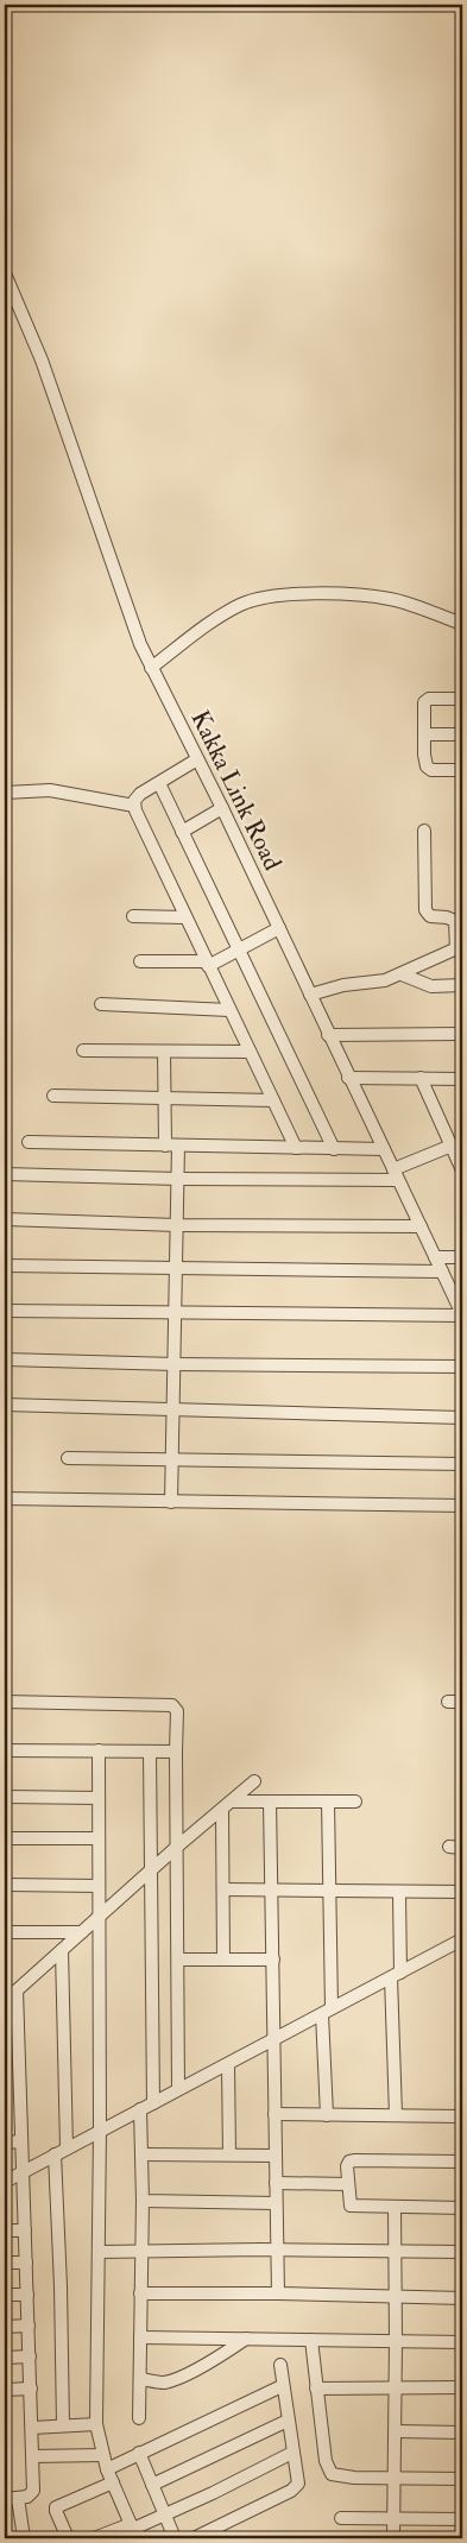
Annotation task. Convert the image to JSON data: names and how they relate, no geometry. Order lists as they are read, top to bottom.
{
  "streets": {
    "street": ["Kakka Link Road"]
  }
}
